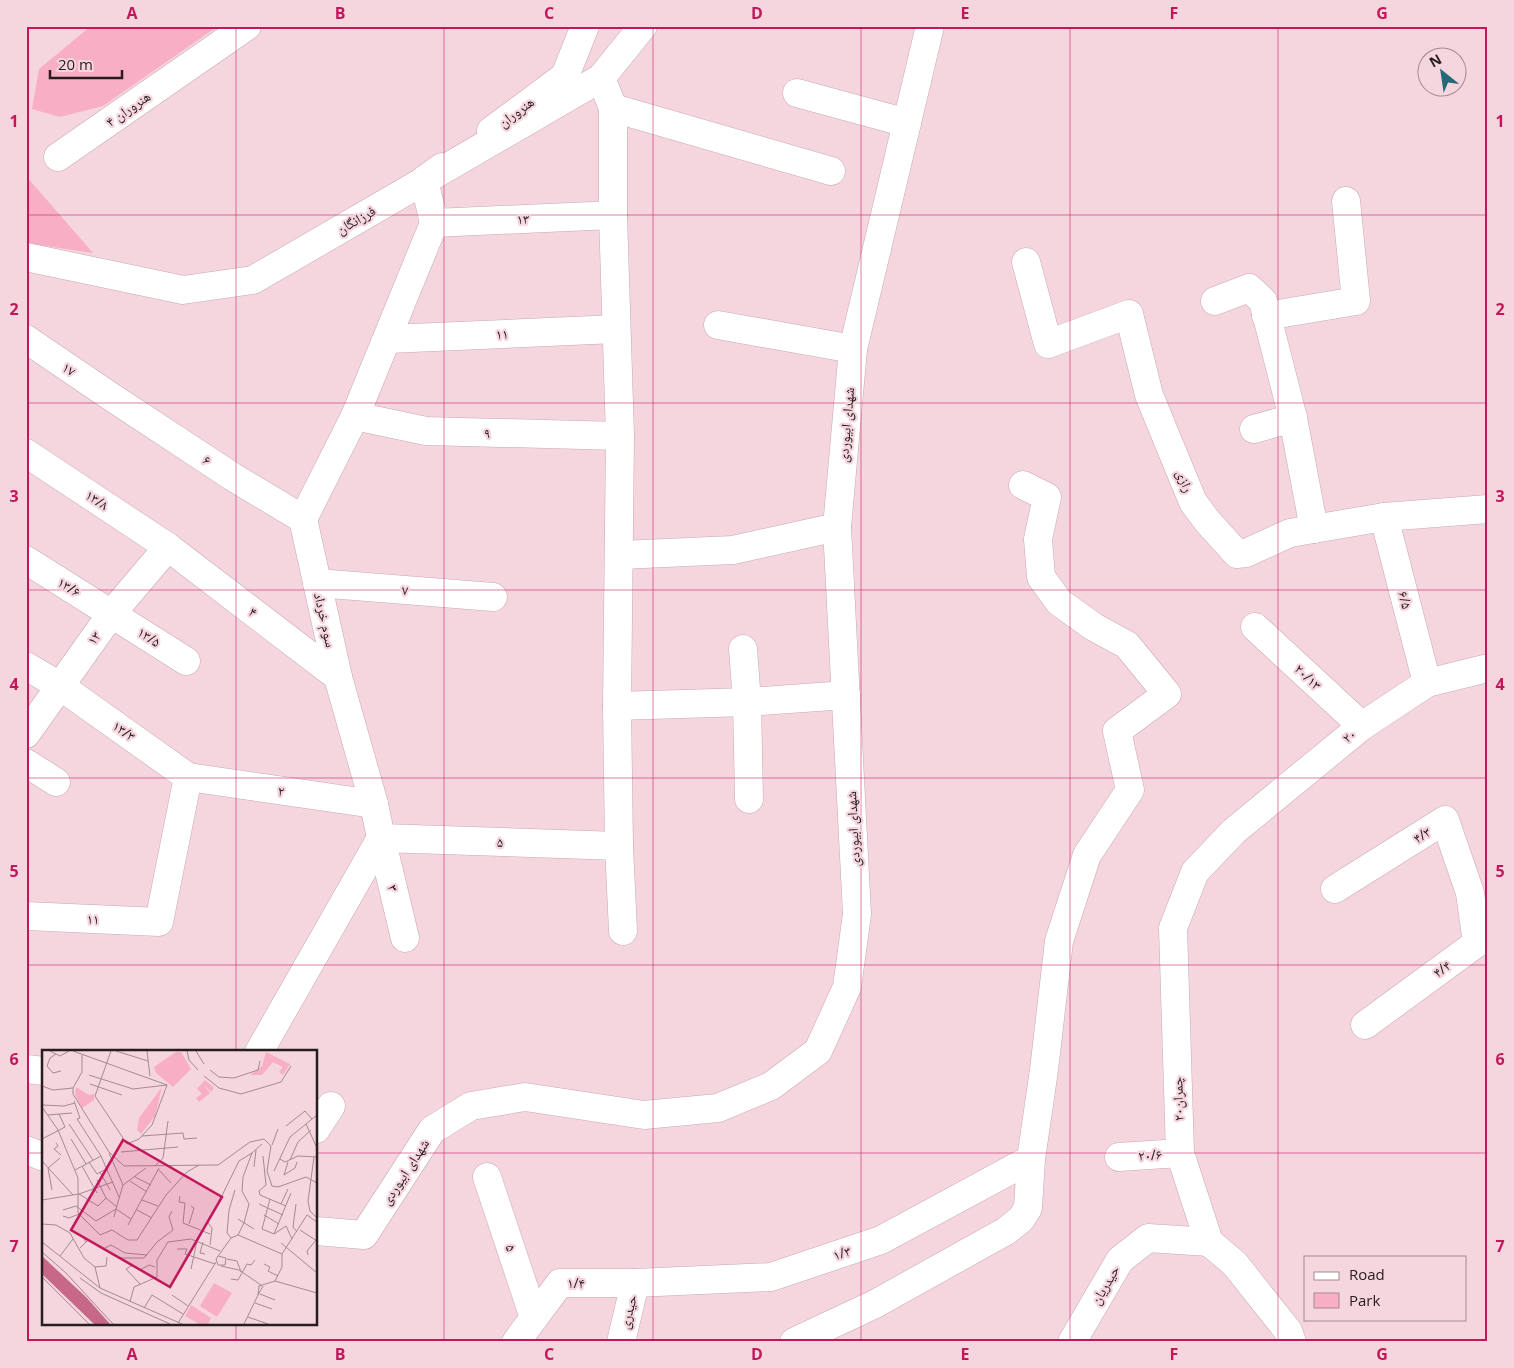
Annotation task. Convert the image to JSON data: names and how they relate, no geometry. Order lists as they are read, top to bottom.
{
  "streets": {
    "street": [
      "هنروران ۴",
      "هنروران",
      "۱۳",
      "فرزانگان",
      "۱۱",
      "۱۷",
      "شهدای ابیوردی",
      "۹",
      "۶",
      "رازی",
      "۱۳/۸",
      "۱۳/۶",
      "۷",
      "۶/۵",
      "۴",
      "سوم خرداد",
      "۱۳/۵",
      "۲۰/۱۳",
      "۱۳/۳",
      "۲۰",
      "۲",
      "۴/۳",
      "۵",
      "۳",
      "۴/۴",
      "چمران۲۰",
      "۲۰/۶",
      "۱/۳",
      "۱/۴",
      "حیدریان",
      "حیدری"
    ]
  },
  "crossings": [
    ["هنروران", "فرزانگان"],
    ["۱۳", "۱۳/۸"],
    ["۱۳", "۱۳/۶"],
    ["۱۳", "۴"],
    ["۱۳", "۱۳/۵"],
    ["۱۳", "۱۳/۳"],
    ["۱۱", "۱۳/۳"],
    ["۱۱", "۲"],
    ["۱۷", "۶"],
    ["۶", "سوم خرداد"],
    ["رازی", "۶/۵"],
    ["۱۳/۸", "۴"],
    ["۱۳/۶", "۱۳/۵"],
    ["۷", "سوم خرداد"],
    ["۶/۵", "۲۰"],
    ["۴", "سوم خرداد"],
    ["سوم خرداد", "۲"],
    ["سوم خرداد", "۵"],
    ["سوم خرداد", "۳"],
    ["۲۰/۱۳", "۲۰"],
    ["۱۳/۳", "۲"],
    ["۲۰", "چمران۲۰"],
    ["۴/۳", "۴/۴"],
    ["۵", "۳"],
    ["۵", "۱/۴"],
    ["چمران۲۰", "۲۰/۶"],
    ["چمران۲۰", "حیدریان"],
    ["۱/۳", "۱/۴"],
    ["۱/۳", "حیدری"],
    ["۱/۴", "حیدری"]
  ],
  "legend": ["Road", "Park"],
  "scale_bar": "20 m",
  "north": "top left",
  "grid": {
    "columns": [
      "A",
      "B",
      "C",
      "D",
      "E",
      "F",
      "G"
    ],
    "rows": [
      "1",
      "2",
      "3",
      "4",
      "5",
      "6",
      "7"
    ]
  }
}
